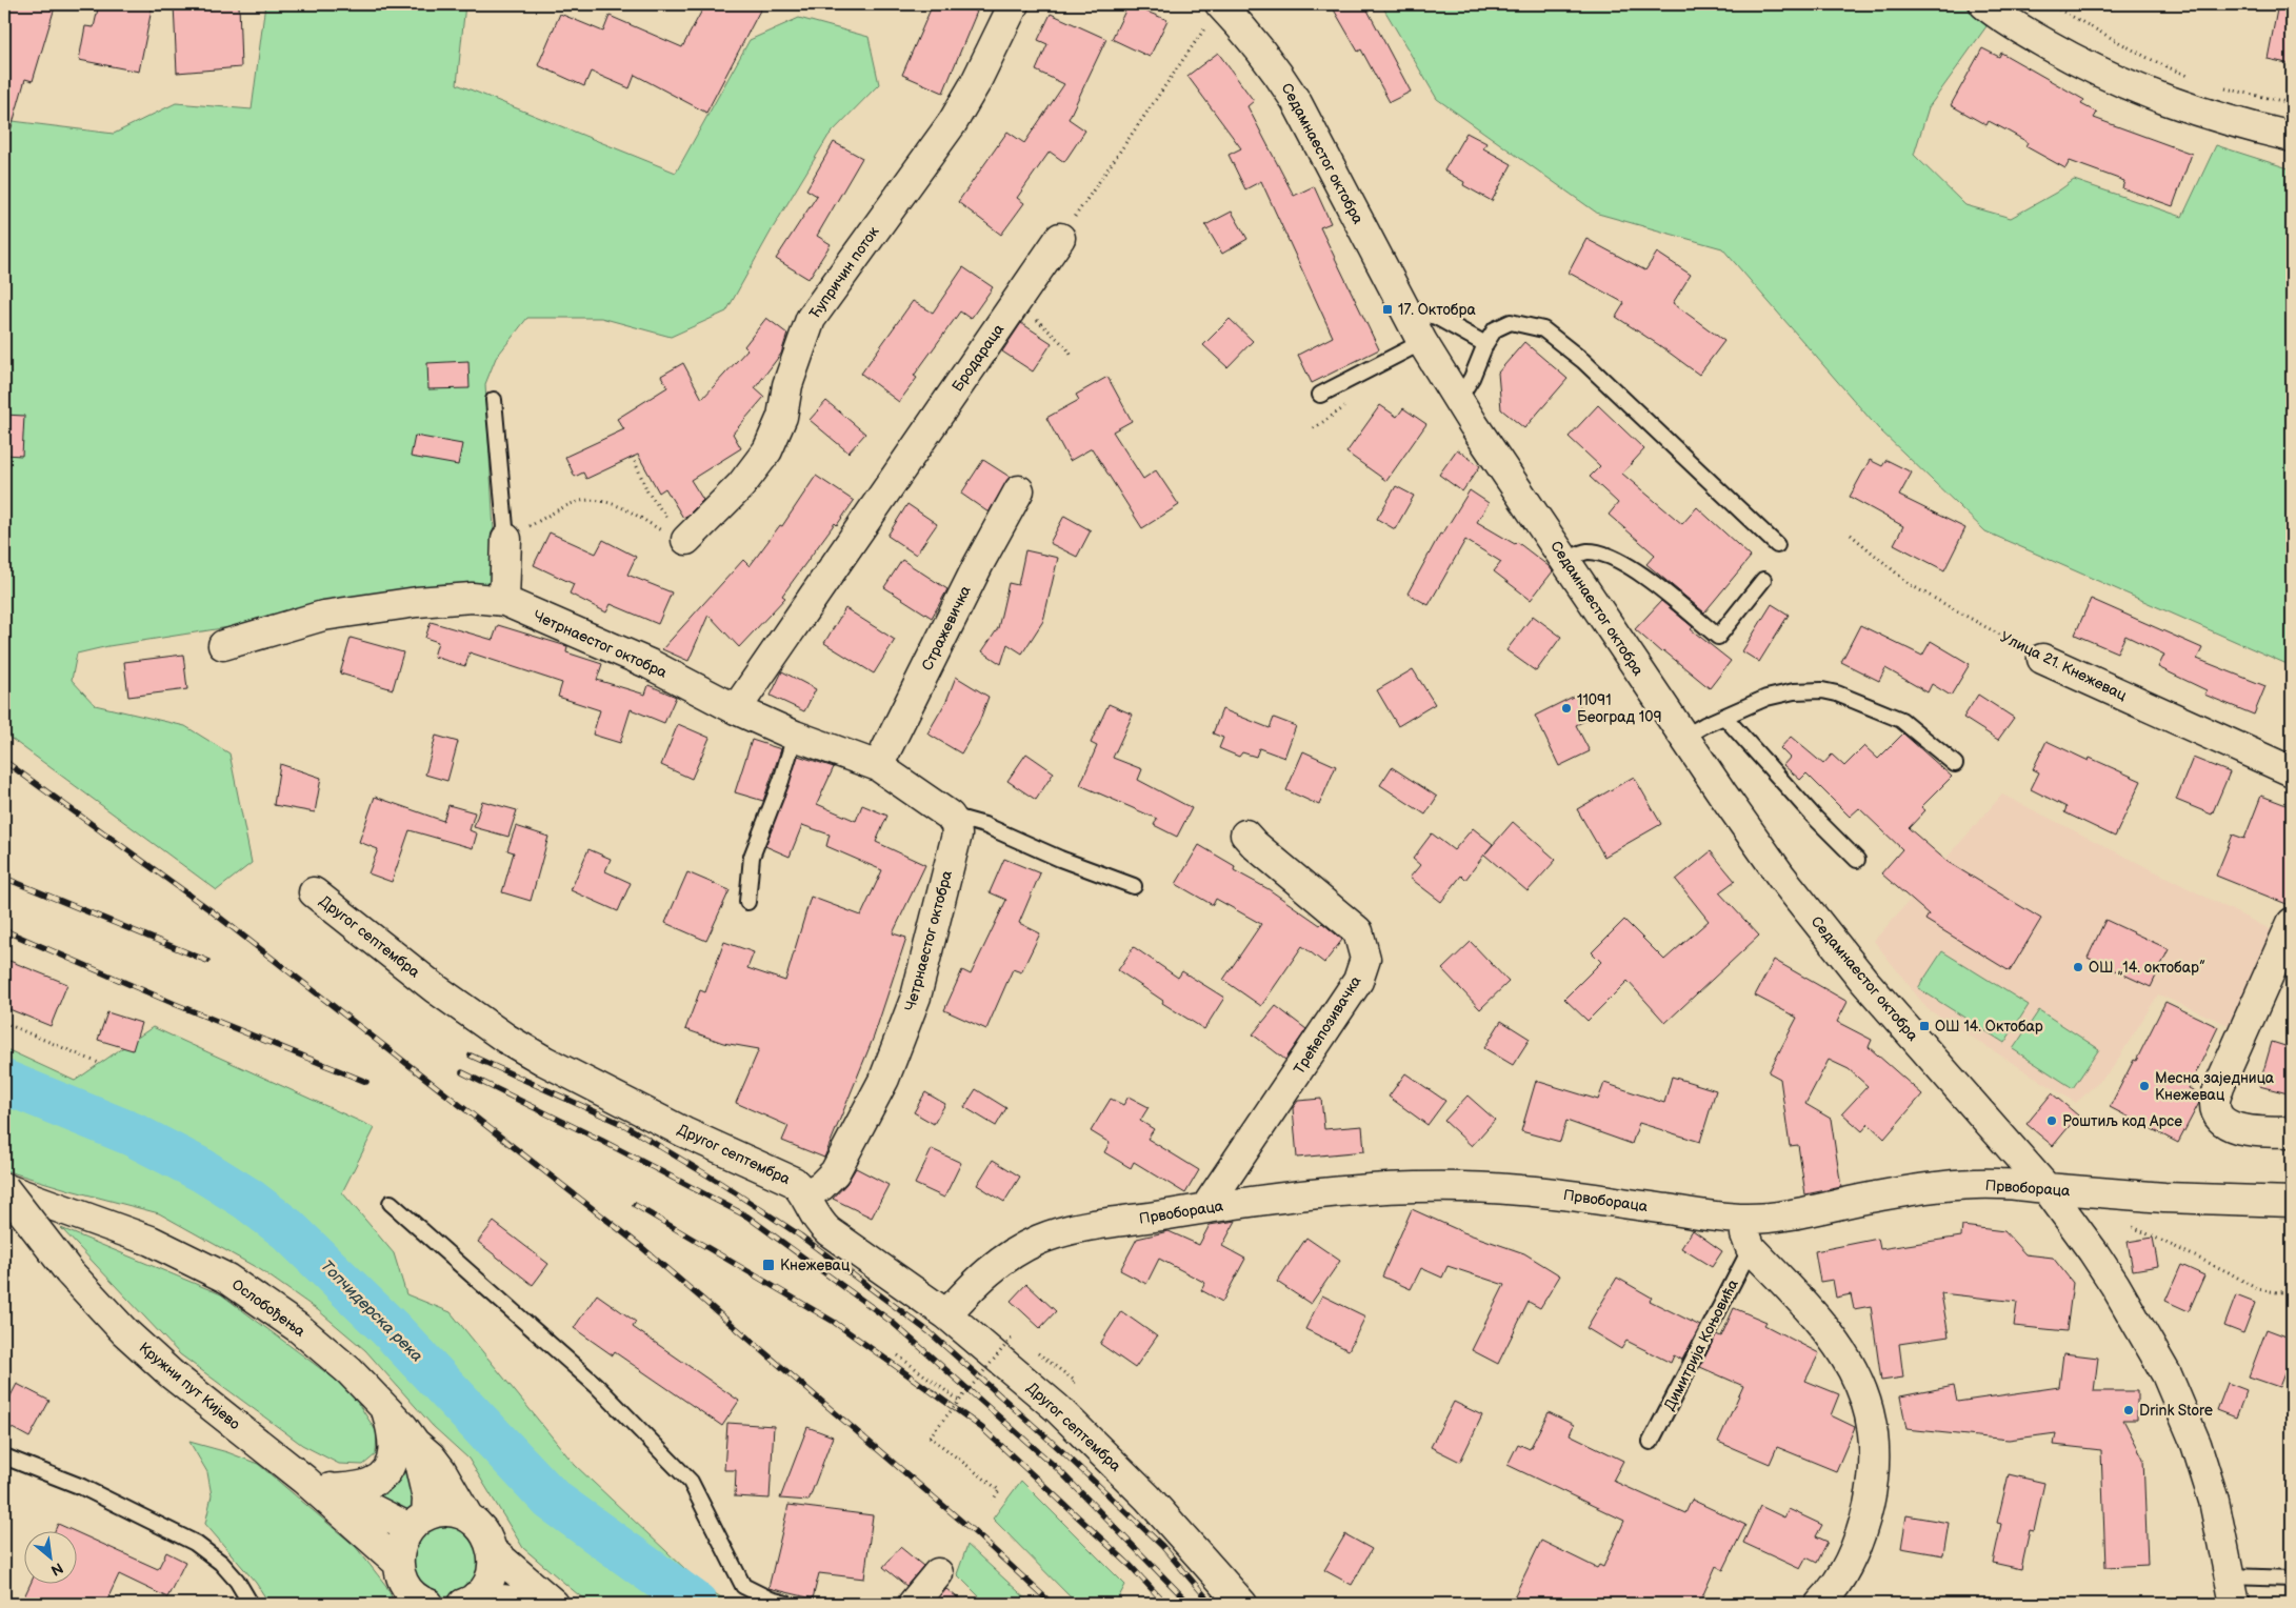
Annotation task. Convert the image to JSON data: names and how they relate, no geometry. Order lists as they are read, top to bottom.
{
  "streets": {
    "street": [
      "Седамнаестог октобра",
      "Ћупричин поток",
      "Бродараца",
      "Стражевичка",
      "Четрнаестог октобра",
      "Улица 21. Кнежевац",
      "Другог септембра",
      "Трећепозивачка",
      "Првобораца",
      "Ослобођења",
      "Кружни пут Кијево"
    ],
    "lane": ["Димитрија Коњовића"]
  },
  "crossings": [
    ["Седамнаестог октобра", "Првобораца"],
    ["Бродараца", "Четрнаестог октобра"],
    ["Стражевичка", "Четрнаестог октобра"],
    ["Четрнаестог октобра", "Другог септембра"],
    ["Другог септембра", "Првобораца"],
    ["Трећепозивачка", "Првобораца"],
    ["Ослобођења", "Кружни пут Кијево"]
  ],
  "water": ["Топчидерска река"],
  "places": {
    "transit": ["17. Октобра", "ОШ 14. Октобар", "Кнежевац"],
    "other": [
      "11091 Београд 109",
      "ОШ „14. октобар”",
      "Месна заједница Кнежевац",
      "Роштиљ код Арсе",
      "Drink Store"
    ]
  },
  "north": "bottom right"
}
